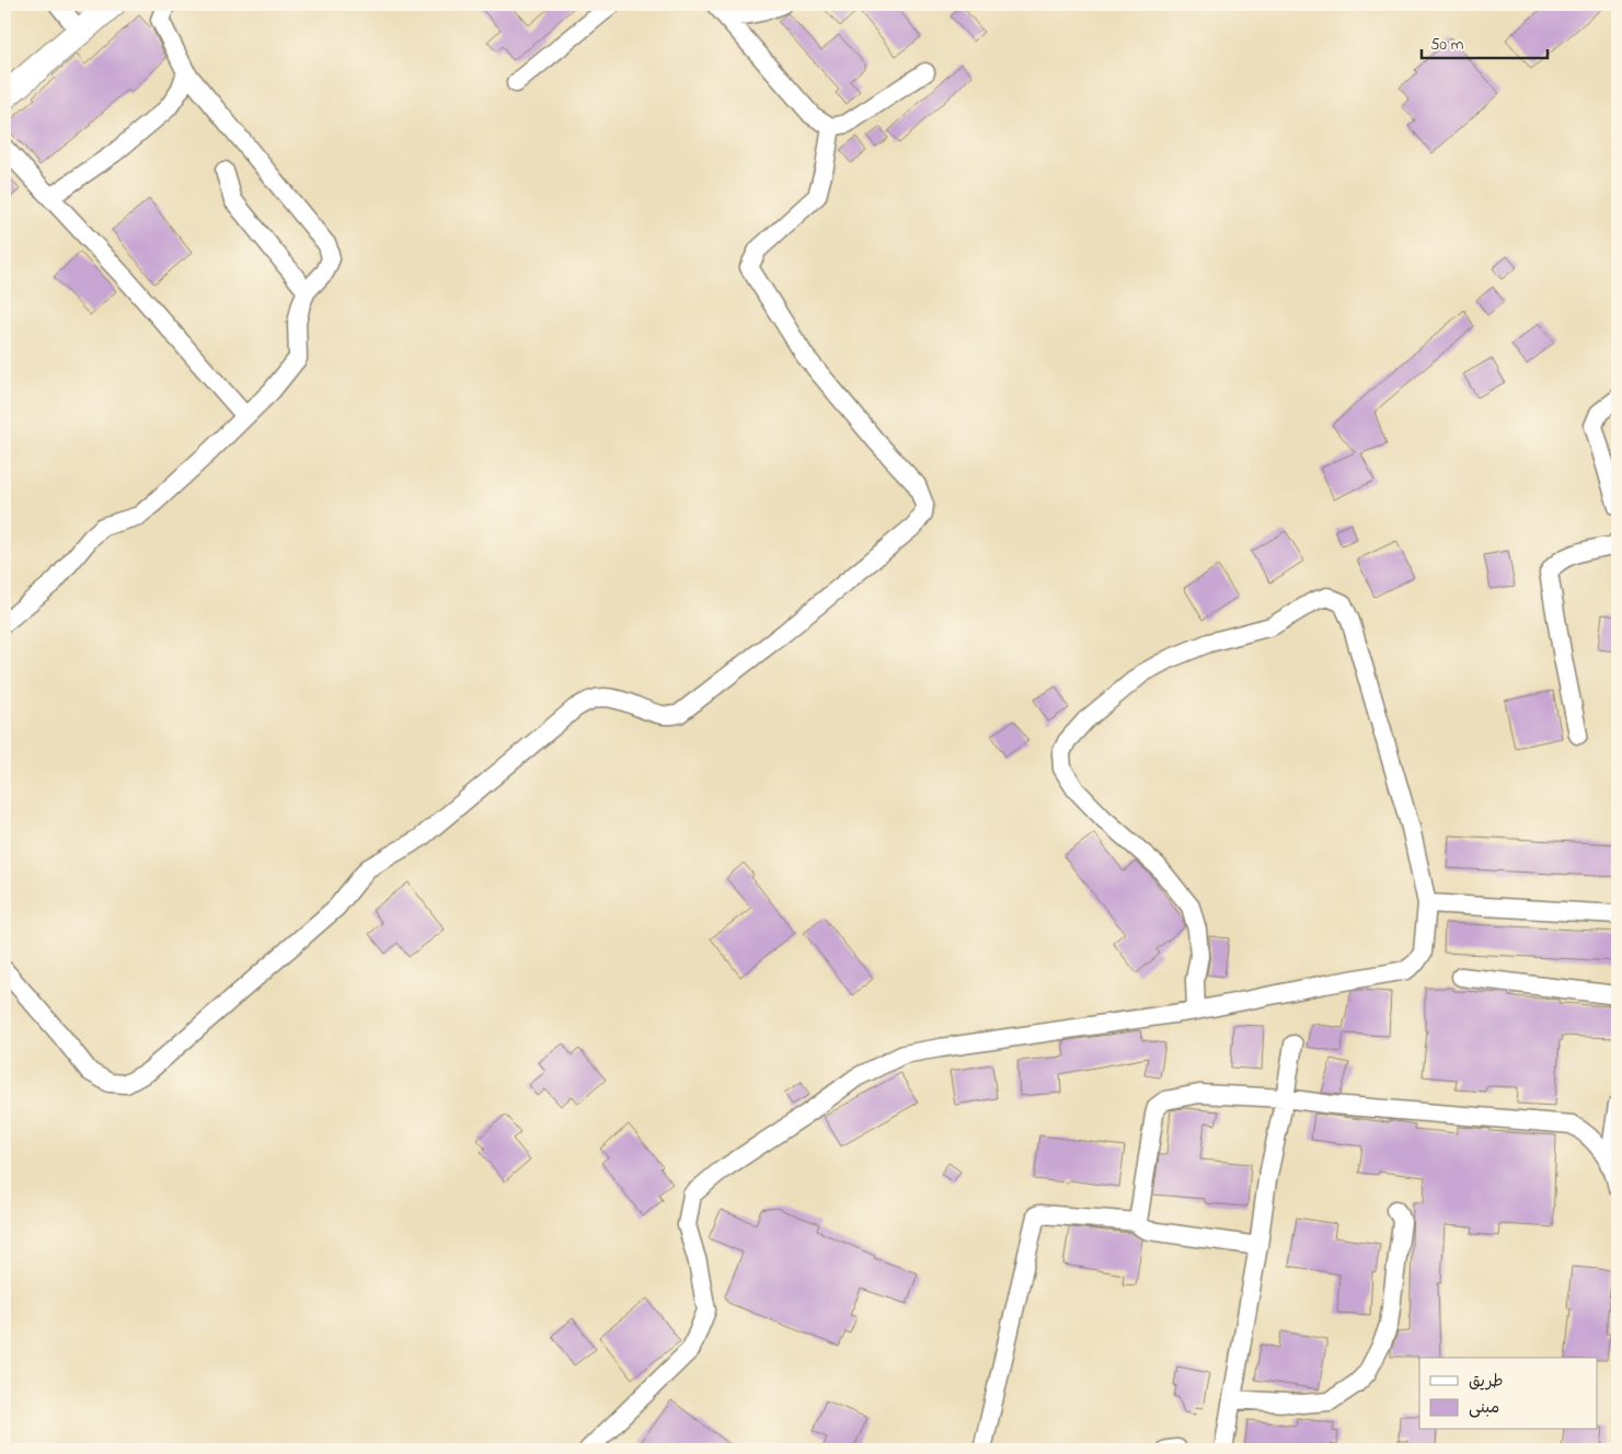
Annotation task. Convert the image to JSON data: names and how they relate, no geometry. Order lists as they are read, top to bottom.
{
  "legend": ["طريق", "مبنى"],
  "scale_bar": "50 m"
}
